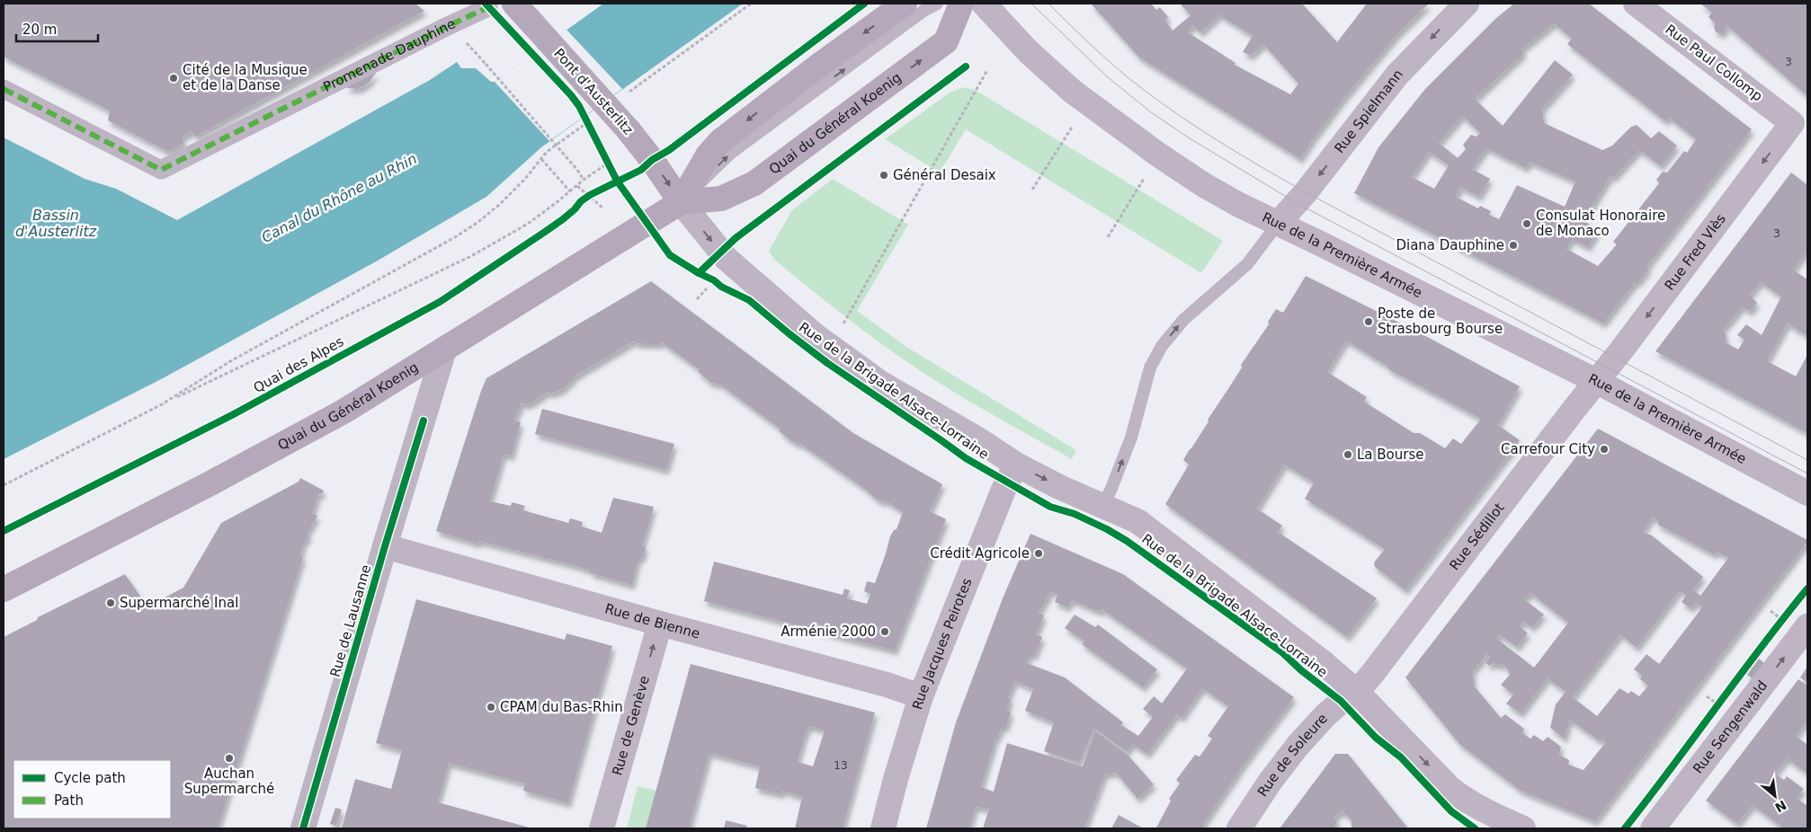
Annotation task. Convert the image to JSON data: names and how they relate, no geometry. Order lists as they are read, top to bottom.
{
  "streets": {
    "main road": ["Pont d'Austerlitz", "Quai du Général Koenig", "Rue de la Brigade Alsace-Lorraine"],
    "street": [
      "Promenade Dauphine",
      "Rue Paul Collomp",
      "Rue Spielmann",
      "Rue Fred Vlès",
      "Rue de la Première Armée",
      "Rue Sédillot",
      "Rue de Lausanne",
      "Rue de Bienne",
      "Rue Jacques Peirotes",
      "Rue de Genève",
      "Rue Sengenwald",
      "Rue de Soleure"
    ],
    "cycle path": ["Quai des Alpes"]
  },
  "crossings": [
    ["Rue Paul Collomp", "Rue Fred Vlès"],
    ["Pont d'Austerlitz", "Rue de la Brigade Alsace-Lorraine"],
    ["Rue Spielmann", "Rue de la Première Armée"],
    ["Quai du Général Koenig", "Rue de la Brigade Alsace-Lorraine"],
    ["Quai du Général Koenig", "Rue de Lausanne"],
    ["Rue Fred Vlès", "Rue de la Première Armée"],
    ["Rue Fred Vlès", "Rue Sédillot"],
    ["Rue de la Première Armée", "Rue Sédillot"],
    ["Rue de la Brigade Alsace-Lorraine", "Rue Sédillot"],
    ["Rue de la Brigade Alsace-Lorraine", "Rue Jacques Peirotes"],
    ["Rue de la Brigade Alsace-Lorraine", "Rue de Soleure"],
    ["Rue Sédillot", "Rue de Soleure"],
    ["Rue de Lausanne", "Rue de Bienne"],
    ["Rue de Bienne", "Rue Jacques Peirotes"],
    ["Rue de Bienne", "Rue de Genève"]
  ],
  "one_way": [
    "Rue Spielmann",
    "Rue Fred Vlès",
    "Rue de la Brigade Alsace-Lorraine",
    "Rue de Genève",
    "Rue Sengenwald"
  ],
  "water": ["Canal du Rhône au Rhin", "Bassin d'Austerlitz"],
  "places": [
    "Cité de la Musique et de la Danse",
    "Général Desaix",
    "Consulat Honoraire de Monaco",
    "Diana Dauphine",
    "Poste de Strasbourg Bourse",
    "Carrefour City",
    "La Bourse",
    "Crédit Agricole",
    "Supermarché Inal",
    "Arménie 2000",
    "CPAM du Bas-Rhin",
    "Auchan Supermarché"
  ],
  "house_numbers": ["3", "3", "13"],
  "legend": ["Cycle path", "Path"],
  "scale_bar": "20 m",
  "north": "bottom right"
}
